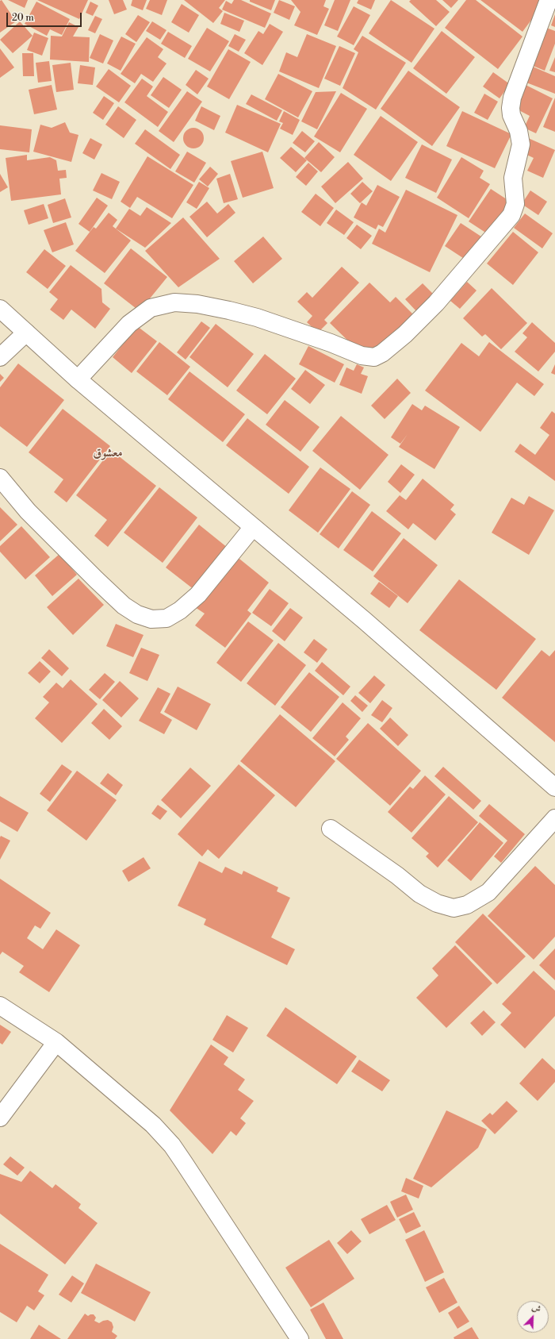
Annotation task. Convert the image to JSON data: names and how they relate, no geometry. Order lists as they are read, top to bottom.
{
  "districts": ["معشوق"],
  "scale_bar": "20 m",
  "north": "top right"
}
